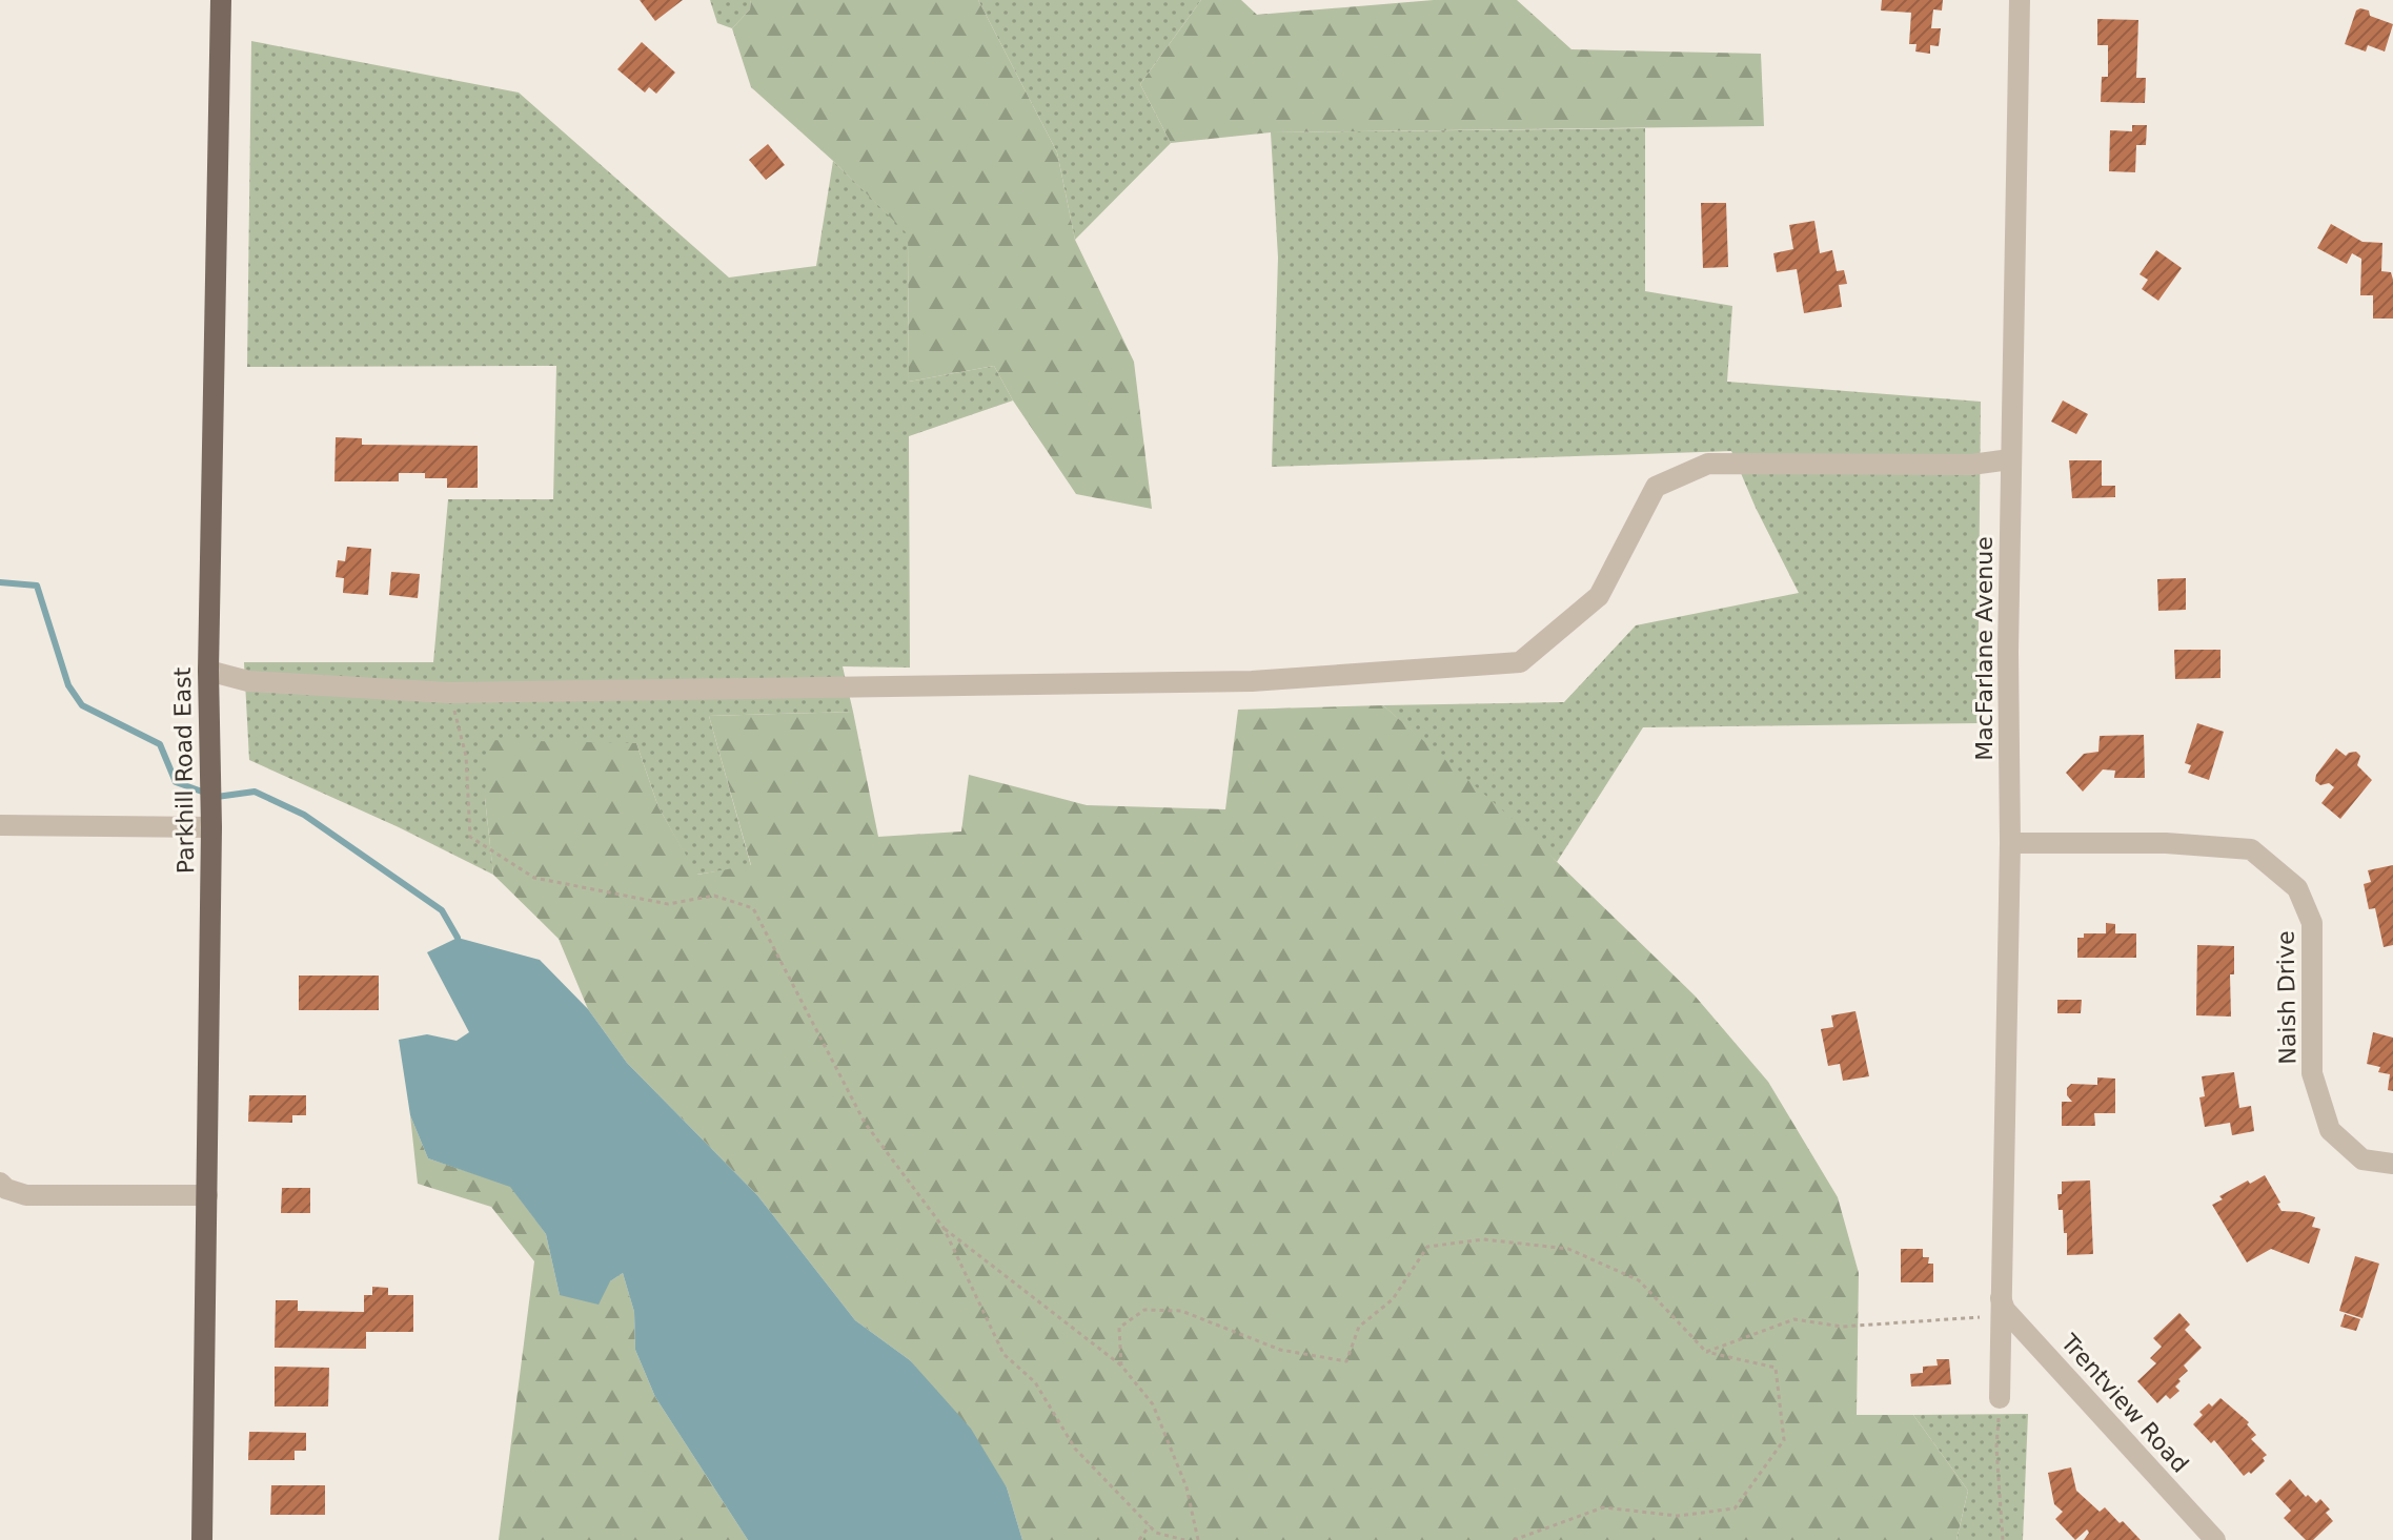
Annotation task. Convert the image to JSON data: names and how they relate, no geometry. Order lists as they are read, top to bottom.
{
  "streets": {
    "main road": ["Parkhill Road East"],
    "street": ["MacFarlane Avenue", "Naish Drive", "Trentview Road"]
  },
  "crossings": [
    ["MacFarlane Avenue", "Naish Drive"],
    ["MacFarlane Avenue", "Trentview Road"]
  ]
}
